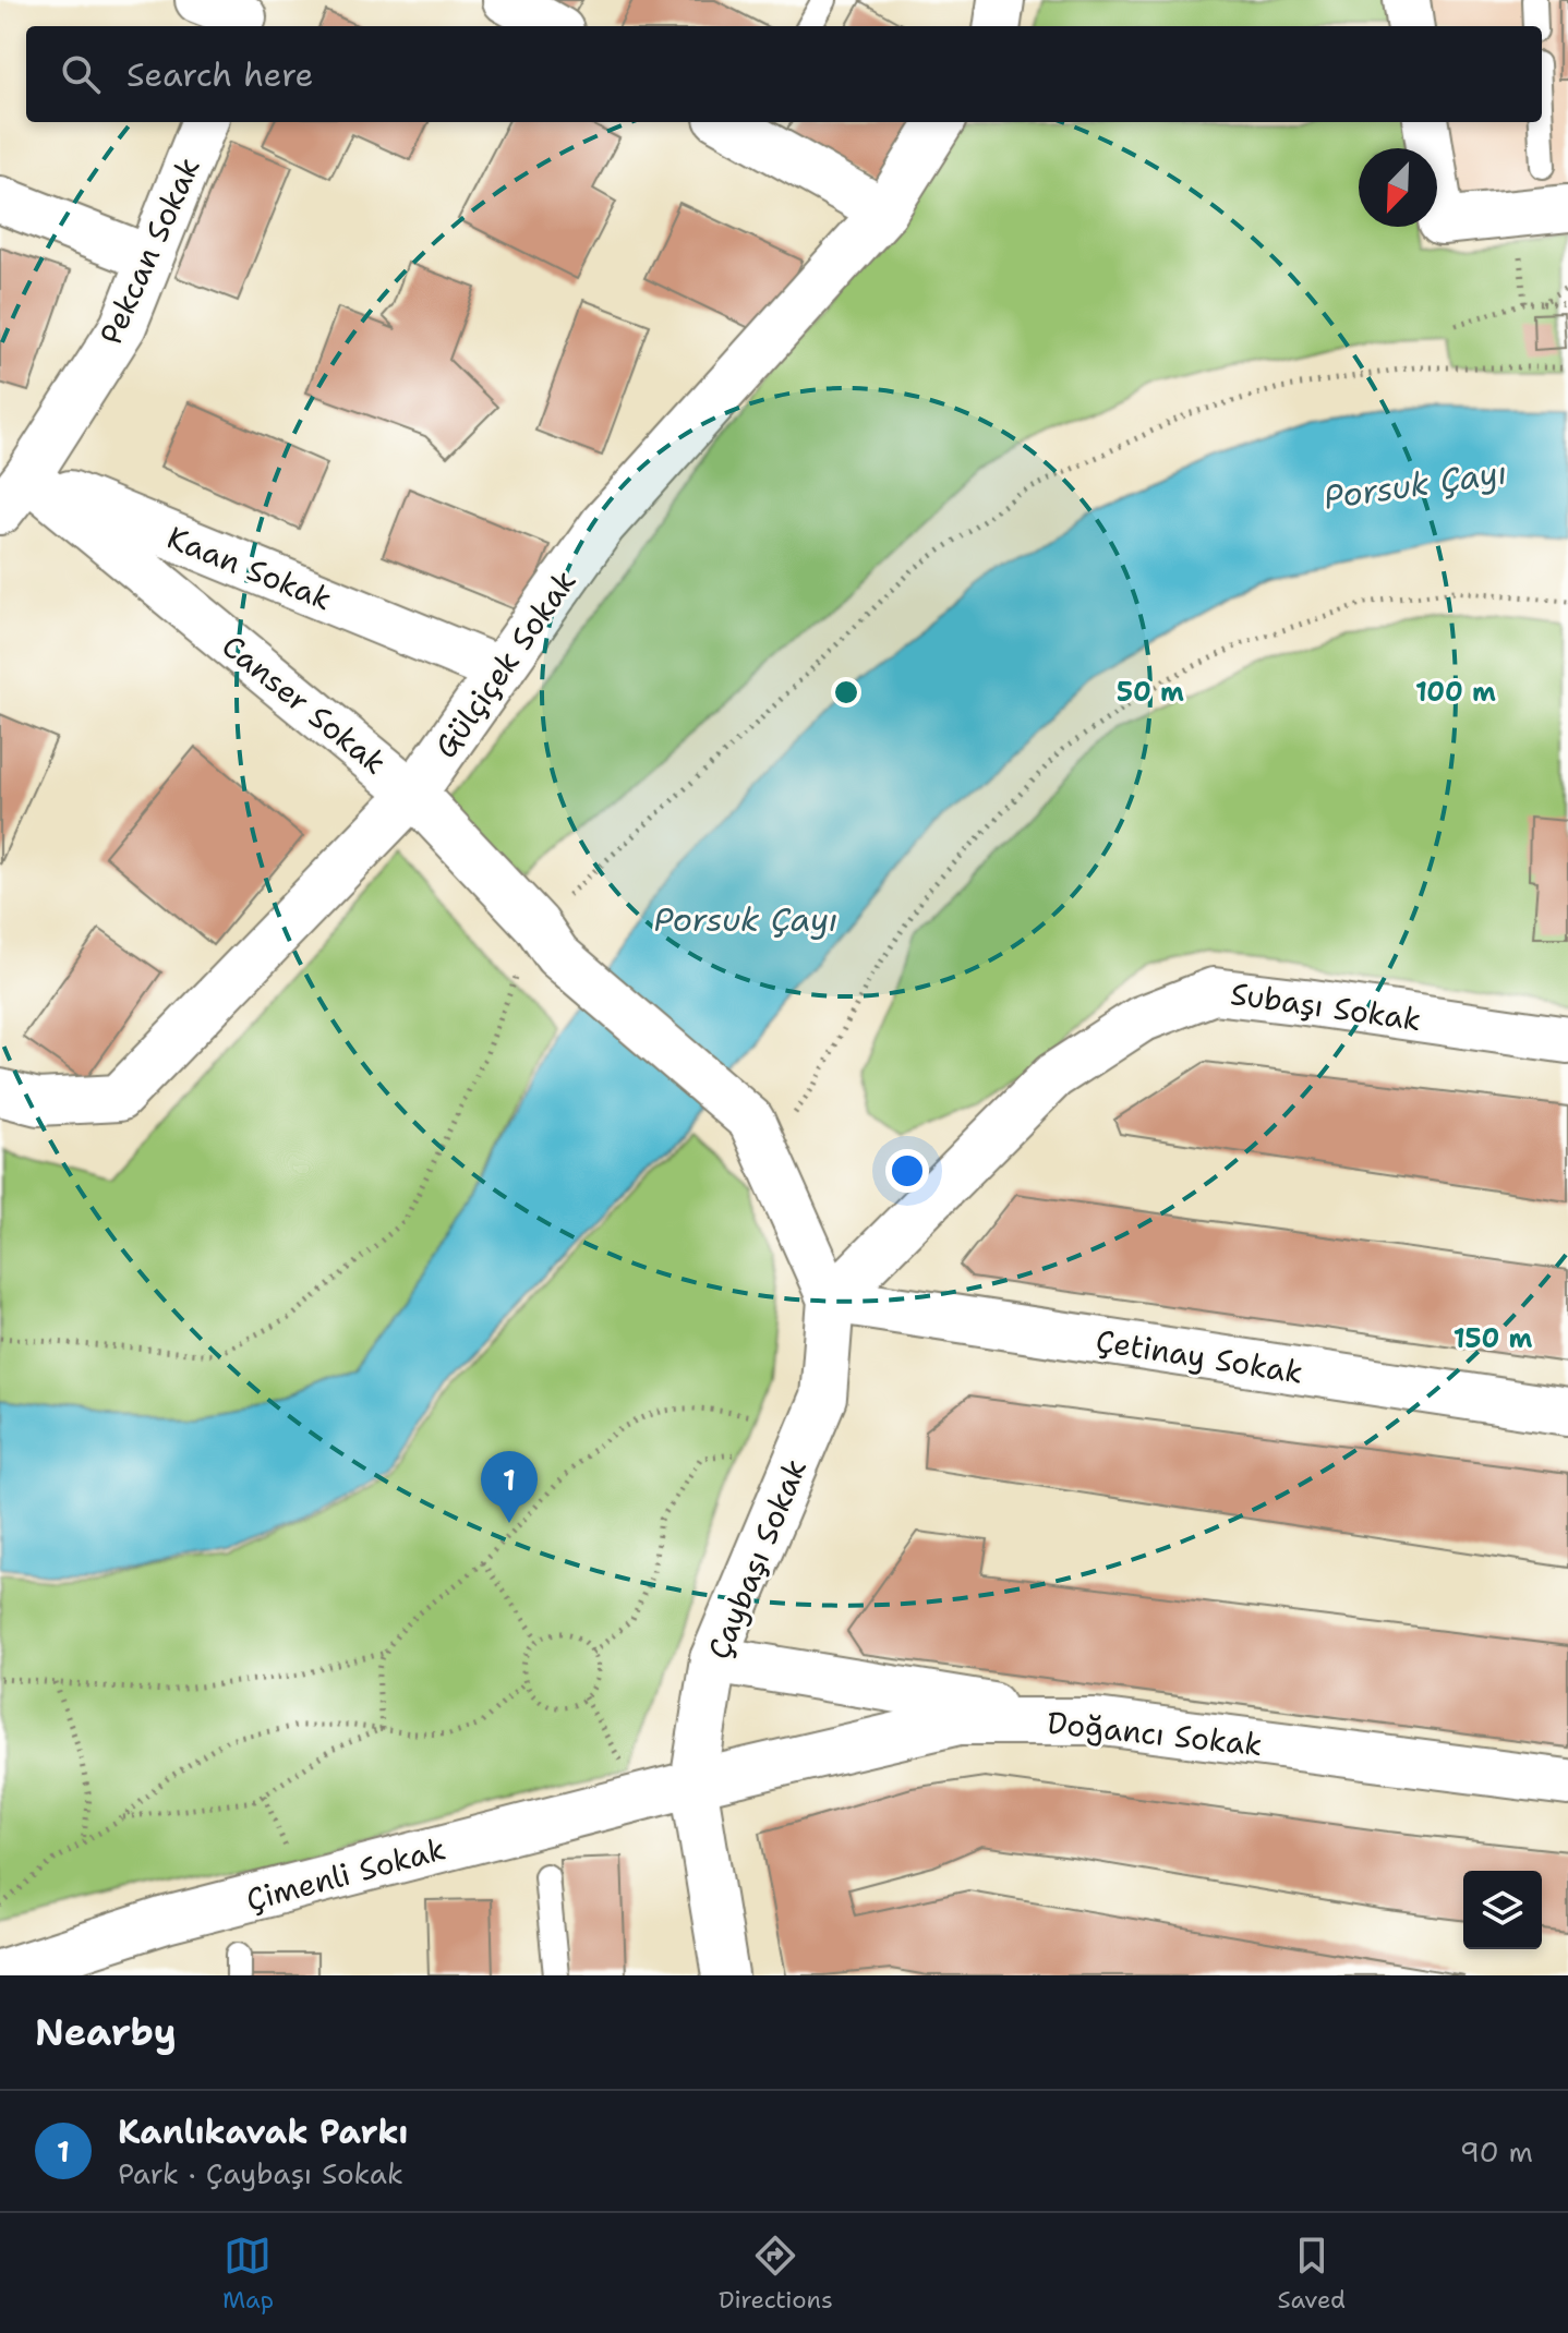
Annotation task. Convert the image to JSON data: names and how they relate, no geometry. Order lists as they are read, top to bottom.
{
  "streets": {
    "street": [
      "Pekcan Sokak",
      "Kaan Sokak",
      "Gülçiçek Sokak",
      "Canser Sokak",
      "Subaşı Sokak",
      "Çetinay Sokak",
      "Çaybaşı Sokak",
      "Doğancı Sokak",
      "Çimenli Sokak"
    ]
  },
  "crossings": [
    ["Pekcan Sokak", "Kaan Sokak"],
    ["Pekcan Sokak", "Canser Sokak"],
    ["Kaan Sokak", "Gülçiçek Sokak"],
    ["Kaan Sokak", "Canser Sokak"],
    ["Gülçiçek Sokak", "Canser Sokak"],
    ["Subaşı Sokak", "Çetinay Sokak"],
    ["Subaşı Sokak", "Çaybaşı Sokak"],
    ["Çetinay Sokak", "Çaybaşı Sokak"],
    ["Çaybaşı Sokak", "Doğancı Sokak"],
    ["Çaybaşı Sokak", "Çimenli Sokak"],
    ["Doğancı Sokak", "Çimenli Sokak"]
  ],
  "water": ["Porsuk Çayı"],
  "north": "bottom left",
  "page": {
    "search": "Search here",
    "pins": "1",
    "heading": "Nearby",
    "list": [
      {
        "mark": "1",
        "name": "Kanlıkavak Parkı",
        "note": "Park · Çaybaşı Sokak",
        "value": "90 m"
      }
    ],
    "nav": ["Map", "Directions", "Saved"]
  },
  "rings": ["50 m", "100 m", "150 m"]
}
